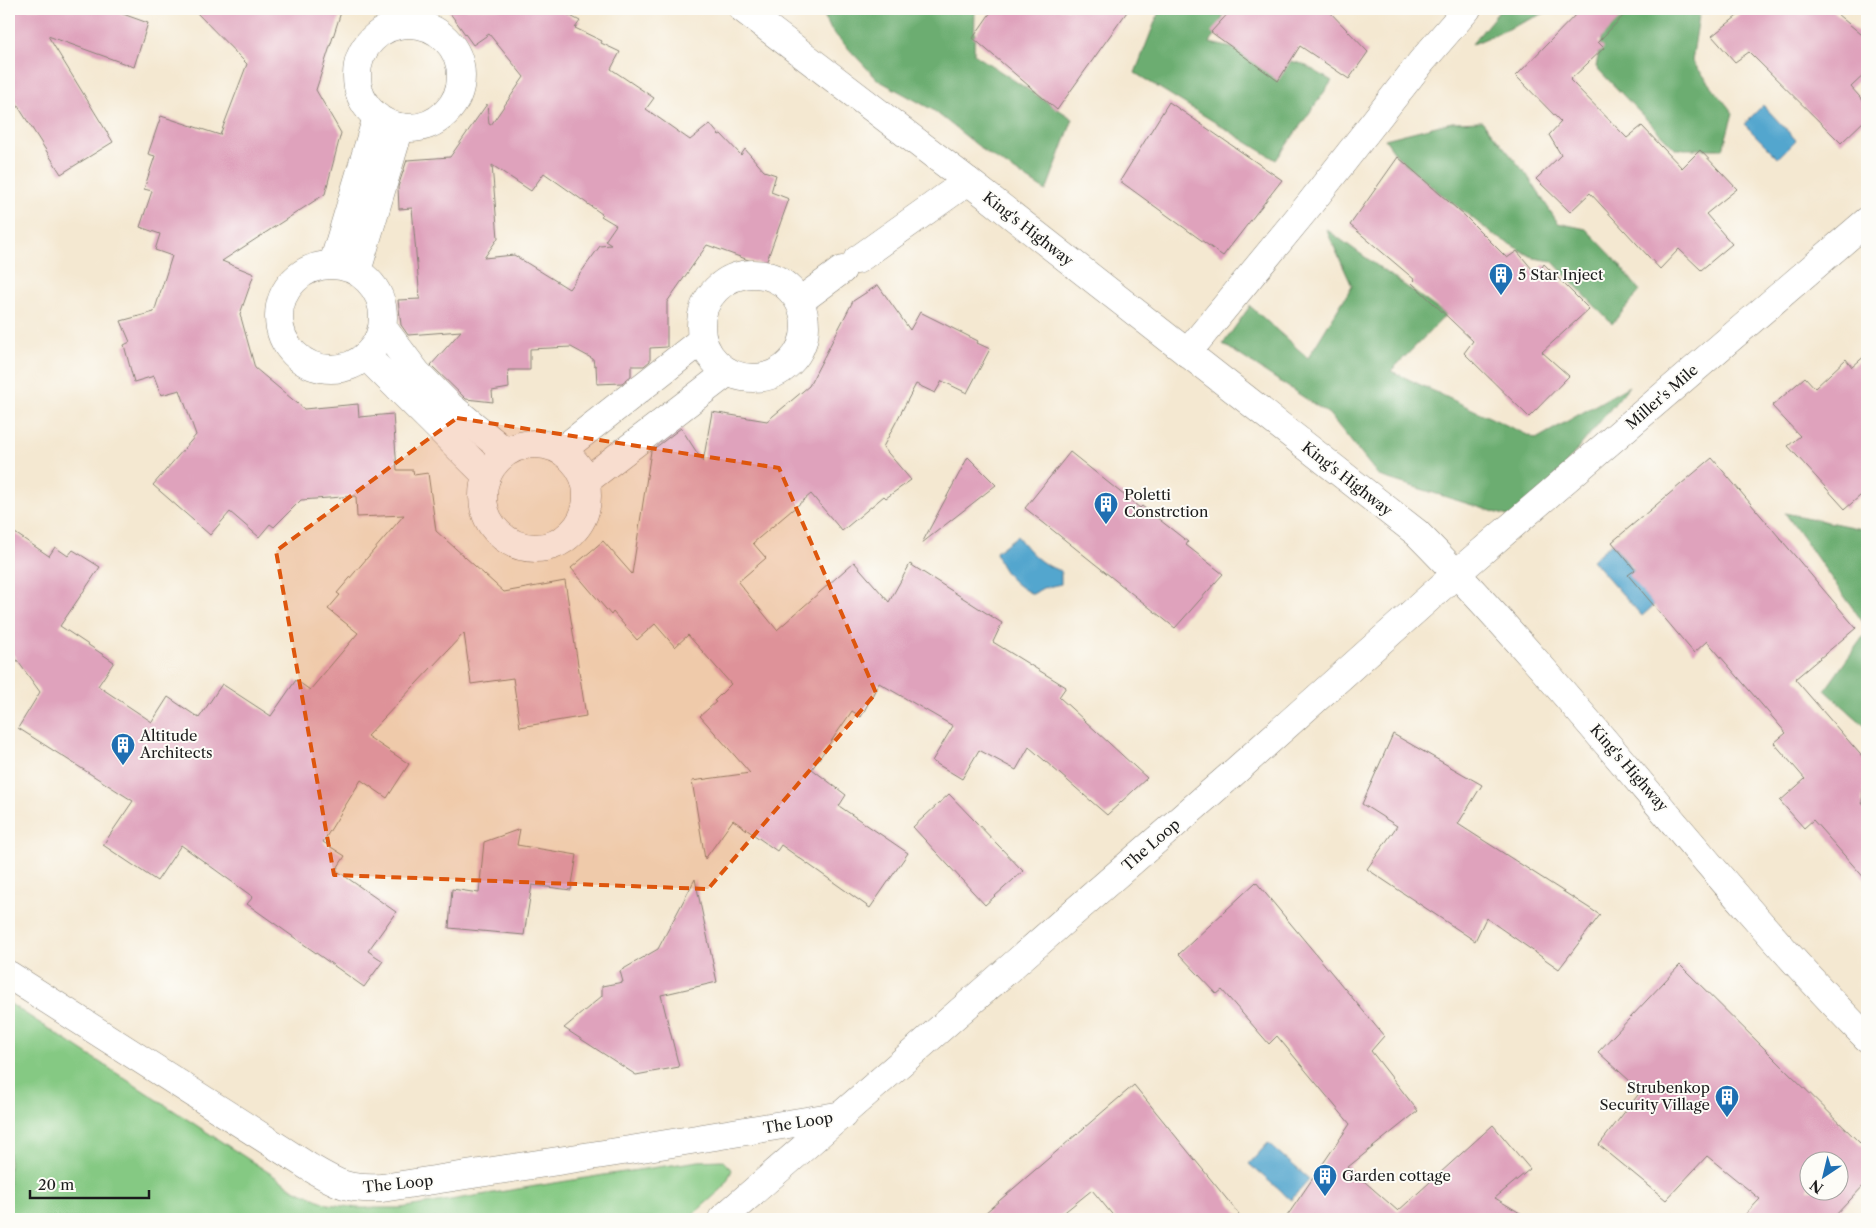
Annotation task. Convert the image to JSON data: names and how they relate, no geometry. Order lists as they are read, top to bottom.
{
  "streets": {
    "street": ["King's Highway", "Miller's Mile", "The Loop"]
  },
  "crossings": [
    ["King's Highway", "Miller's Mile"],
    ["King's Highway", "The Loop"],
    ["Miller's Mile", "The Loop"]
  ],
  "places": {
    "building": [
      "5 Star Inject",
      "Poletti Constrction",
      "Altitude Architects",
      "Strubenkop Security Village",
      "Garden cottage"
    ]
  },
  "scale_bar": "20 m",
  "north": "bottom left"
}
